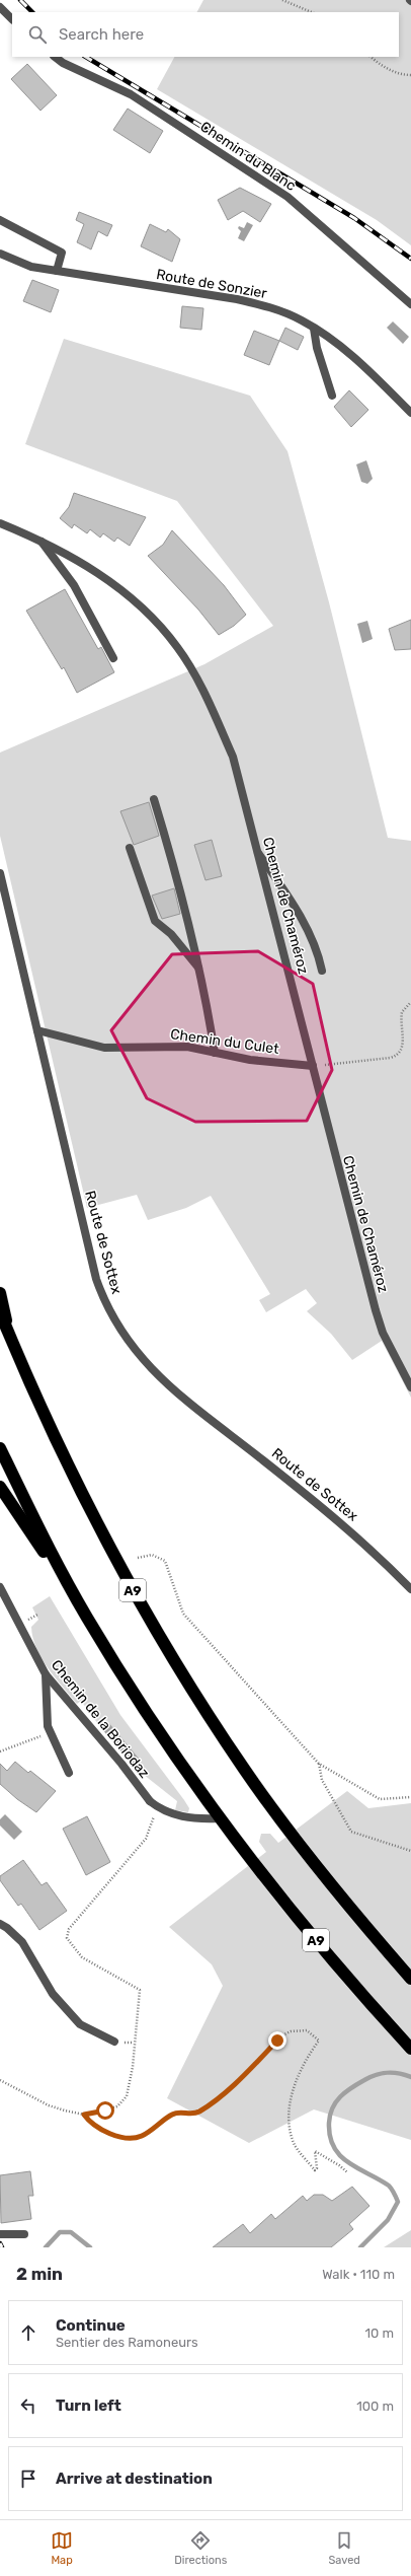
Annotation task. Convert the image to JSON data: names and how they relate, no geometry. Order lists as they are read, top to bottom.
{
  "streets": {
    "highway": ["A9"],
    "street": [
      "Chemin du Blanc",
      "Route de Sonzier",
      "Chemin de Chaméroz",
      "Chemin du Culet",
      "Route de Sottex",
      "Chemin de la Boriodaz"
    ]
  },
  "crossings": [
    ["Chemin de Chaméroz", "Chemin du Culet"],
    ["Chemin du Culet", "Route de Sottex"],
    ["A9", "Chemin de la Boriodaz"]
  ],
  "page": {
    "search": "Search here",
    "heading": ["2 min", "Walk · 110 m"],
    "list": [
      ["Continue", "Sentier des Ramoneurs", "10 m"],
      ["Turn left", "100 m"],
      "Arrive at destination"
    ],
    "nav": ["Map", "Directions", "Saved"]
  }
}
